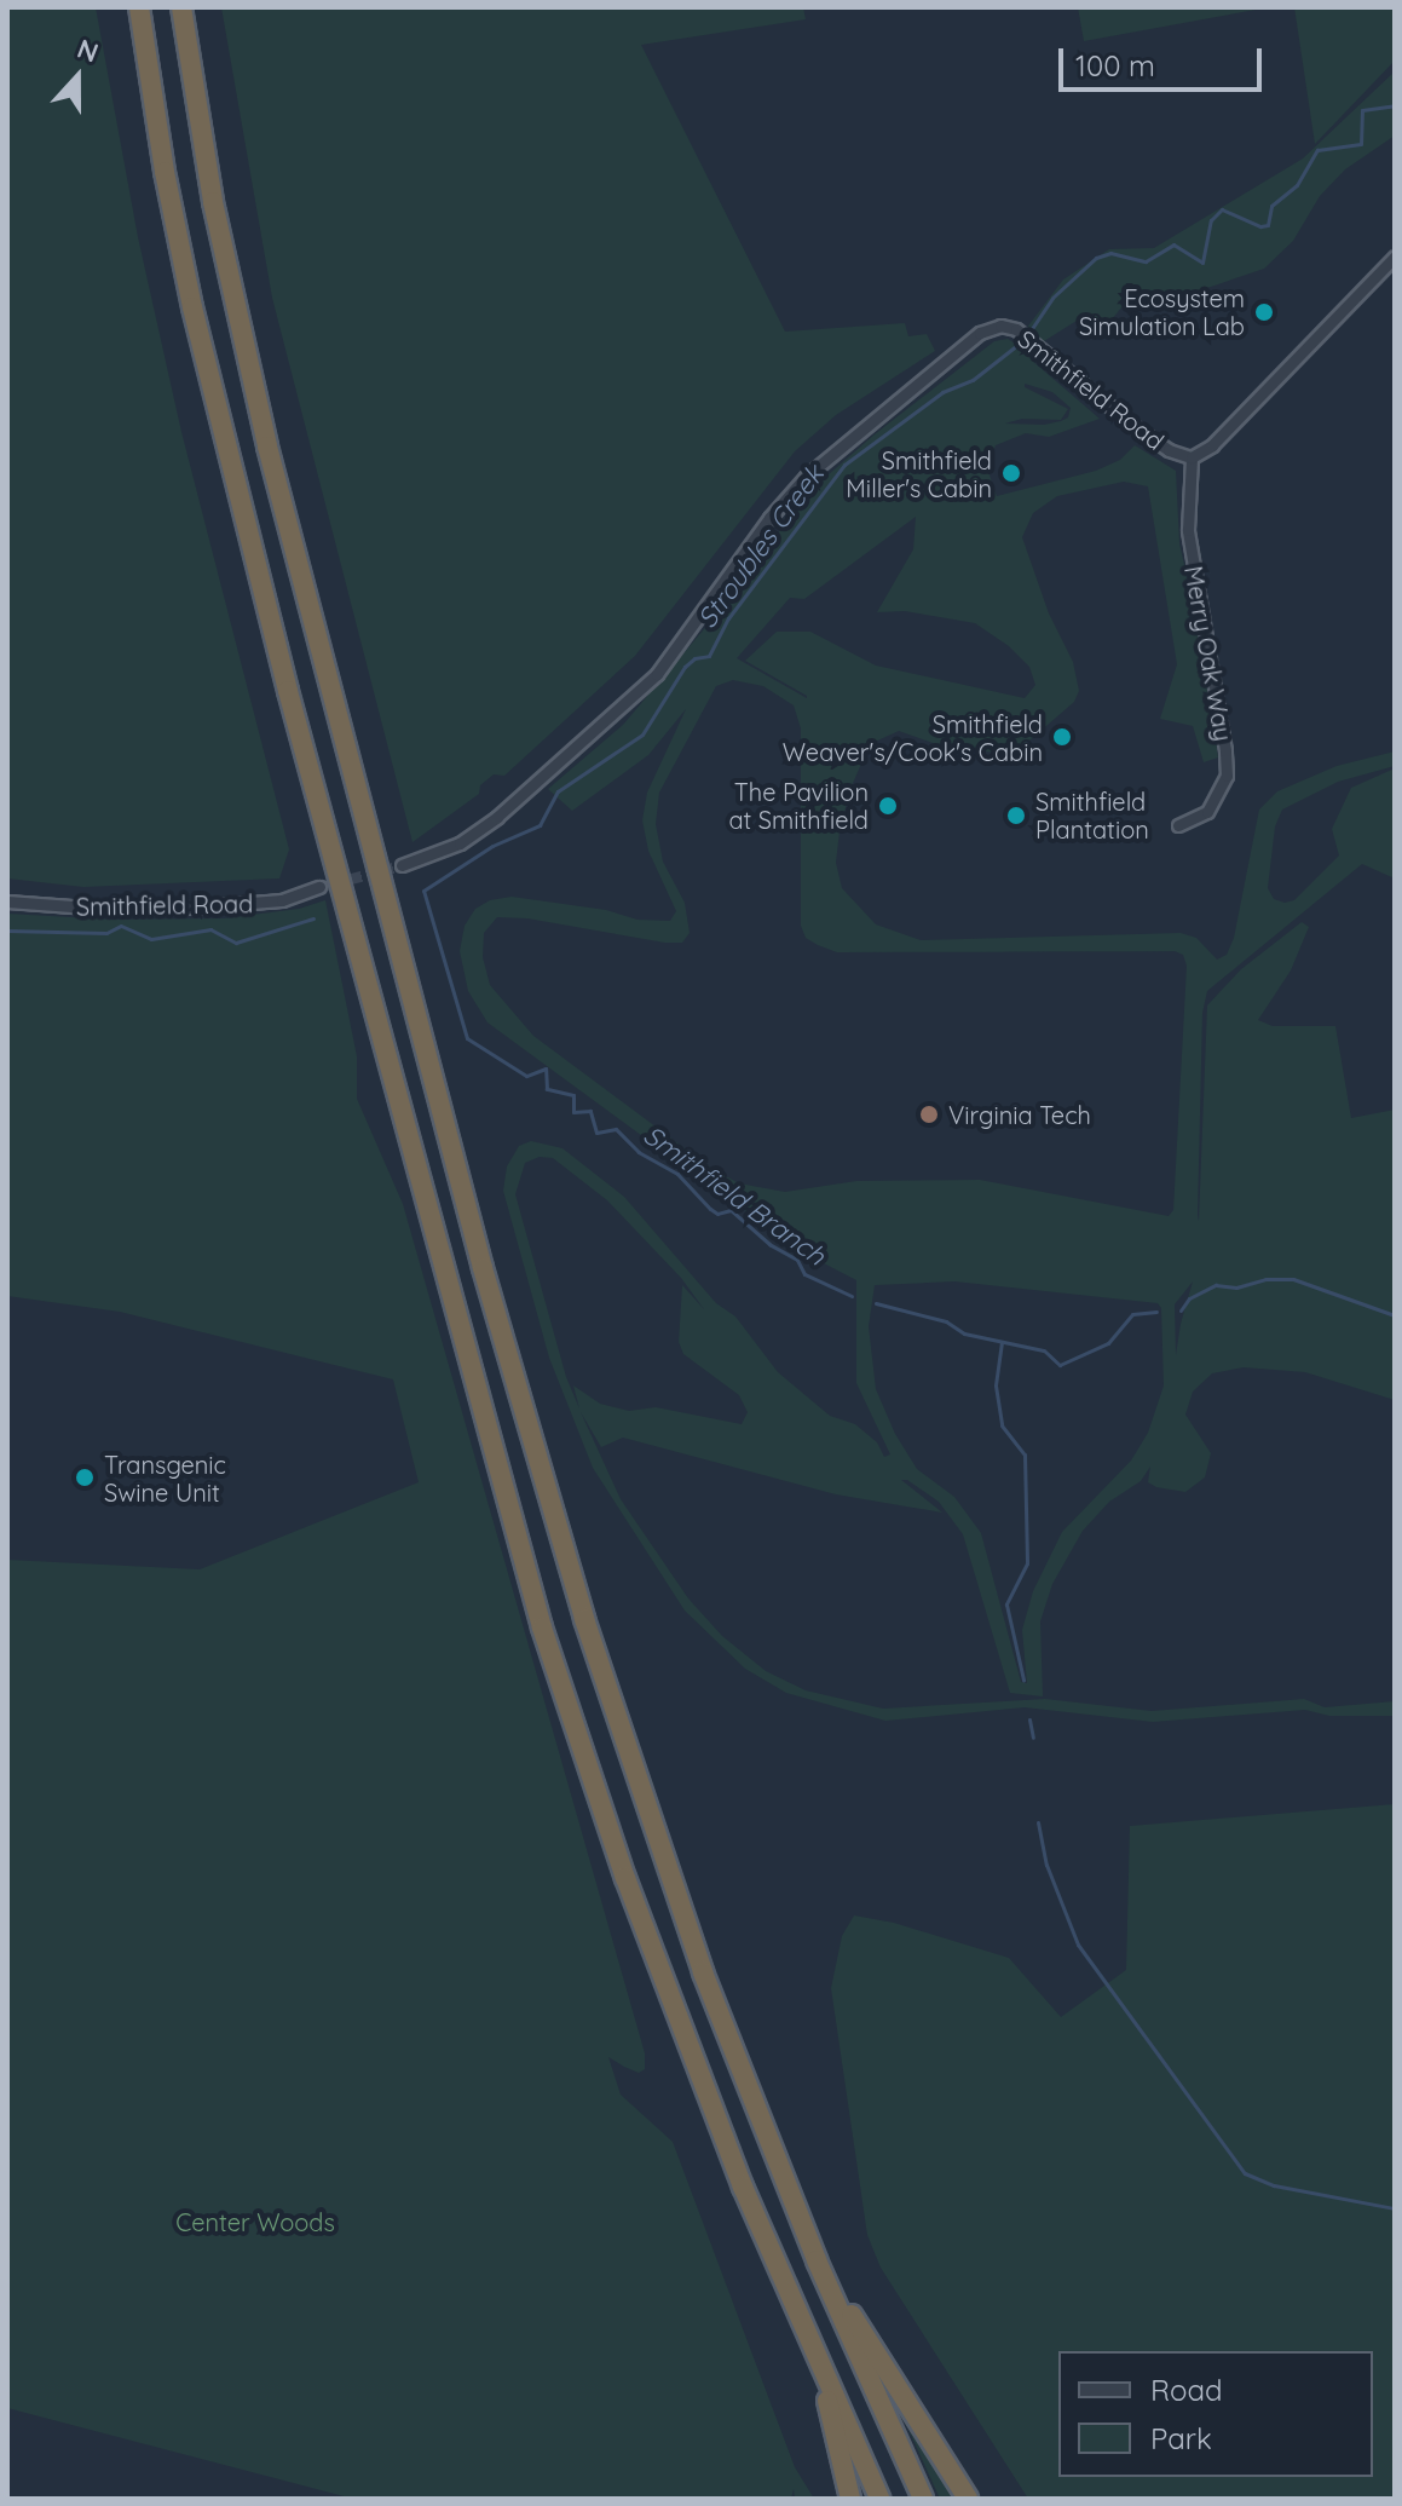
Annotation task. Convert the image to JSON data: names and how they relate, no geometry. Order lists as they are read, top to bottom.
{
  "streets": {
    "street": ["Smithfield Road", "Merry Oak Way"]
  },
  "crossings": [
    ["Smithfield Road", "Merry Oak Way"]
  ],
  "water": ["Stroubles Creek", "Smithfield Branch"],
  "parks": ["Center Woods"],
  "places": [
    "Ecosystem Simulation Lab",
    "Smithfield Miller's Cabin",
    "Smithfield Weaver's/Cook's Cabin",
    "The Pavilion at Smithfield",
    "Smithfield Plantation",
    "Virginia Tech",
    "Transgenic Swine Unit"
  ],
  "legend": ["Road", "Park"],
  "scale_bar": "100 m",
  "north": "top"
}
